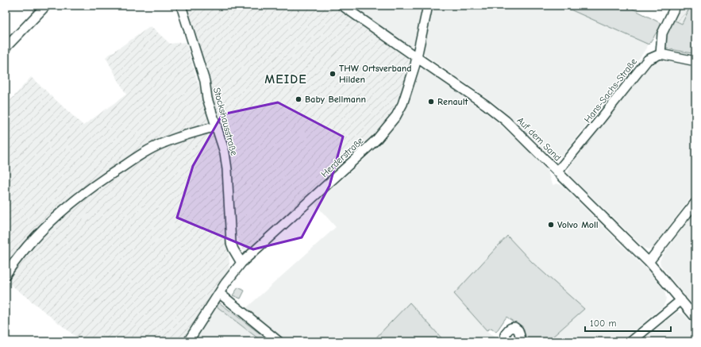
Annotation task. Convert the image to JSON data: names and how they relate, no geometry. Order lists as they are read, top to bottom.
{
  "streets": {
    "street": [
      "Hans-Sachs-Straße",
      "Stockshausstraße",
      "Auf dem Sand",
      "Herderstraße"
    ]
  },
  "crossings": [
    ["Hans-Sachs-Straße", "Auf dem Sand"],
    ["Stockshausstraße", "Herderstraße"],
    ["Auf dem Sand", "Herderstraße"]
  ],
  "districts": ["MEIDE"],
  "places": [
    "THW Ortsverband Hilden",
    "Baby Bellmann",
    "Renault",
    "Volvo Moll"
  ],
  "scale_bar": "100 m"
}
